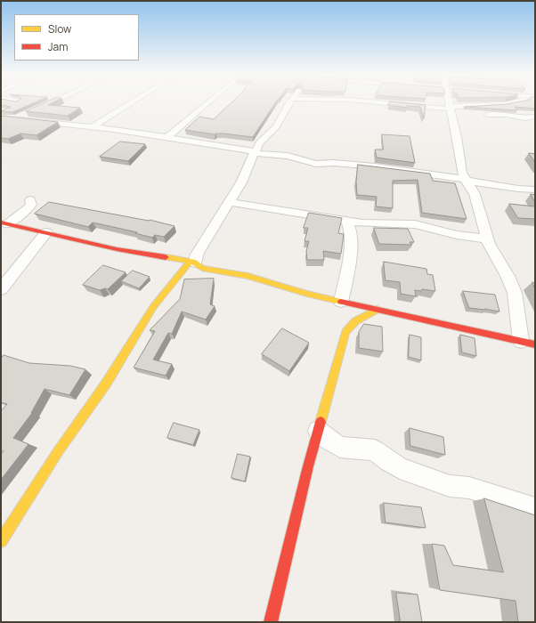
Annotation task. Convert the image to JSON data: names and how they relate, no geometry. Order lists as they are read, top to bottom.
{
  "legend": ["Slow", "Jam"]
}
